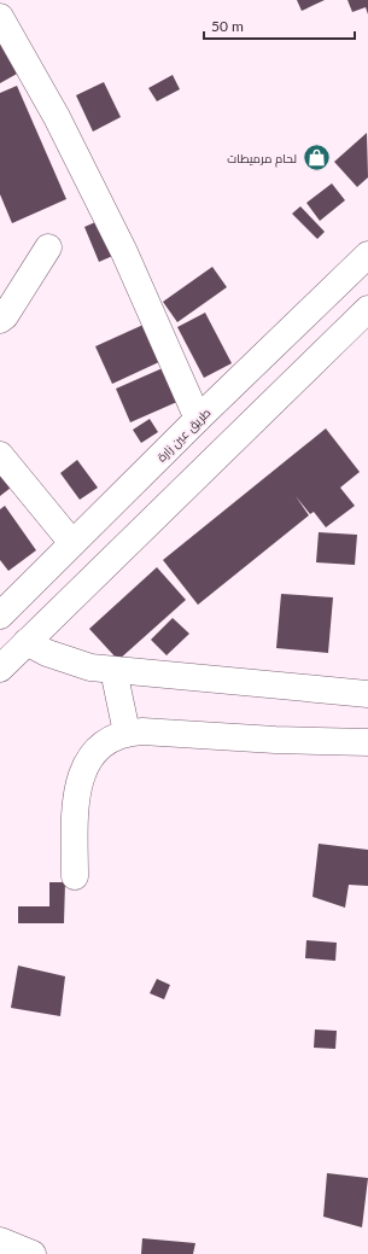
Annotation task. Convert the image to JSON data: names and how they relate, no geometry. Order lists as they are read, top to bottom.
{
  "streets": {
    "street": ["طريق عين زارة"]
  },
  "places": {
    "shop": ["لحام مرميطات"]
  },
  "scale_bar": "50 m"
}
